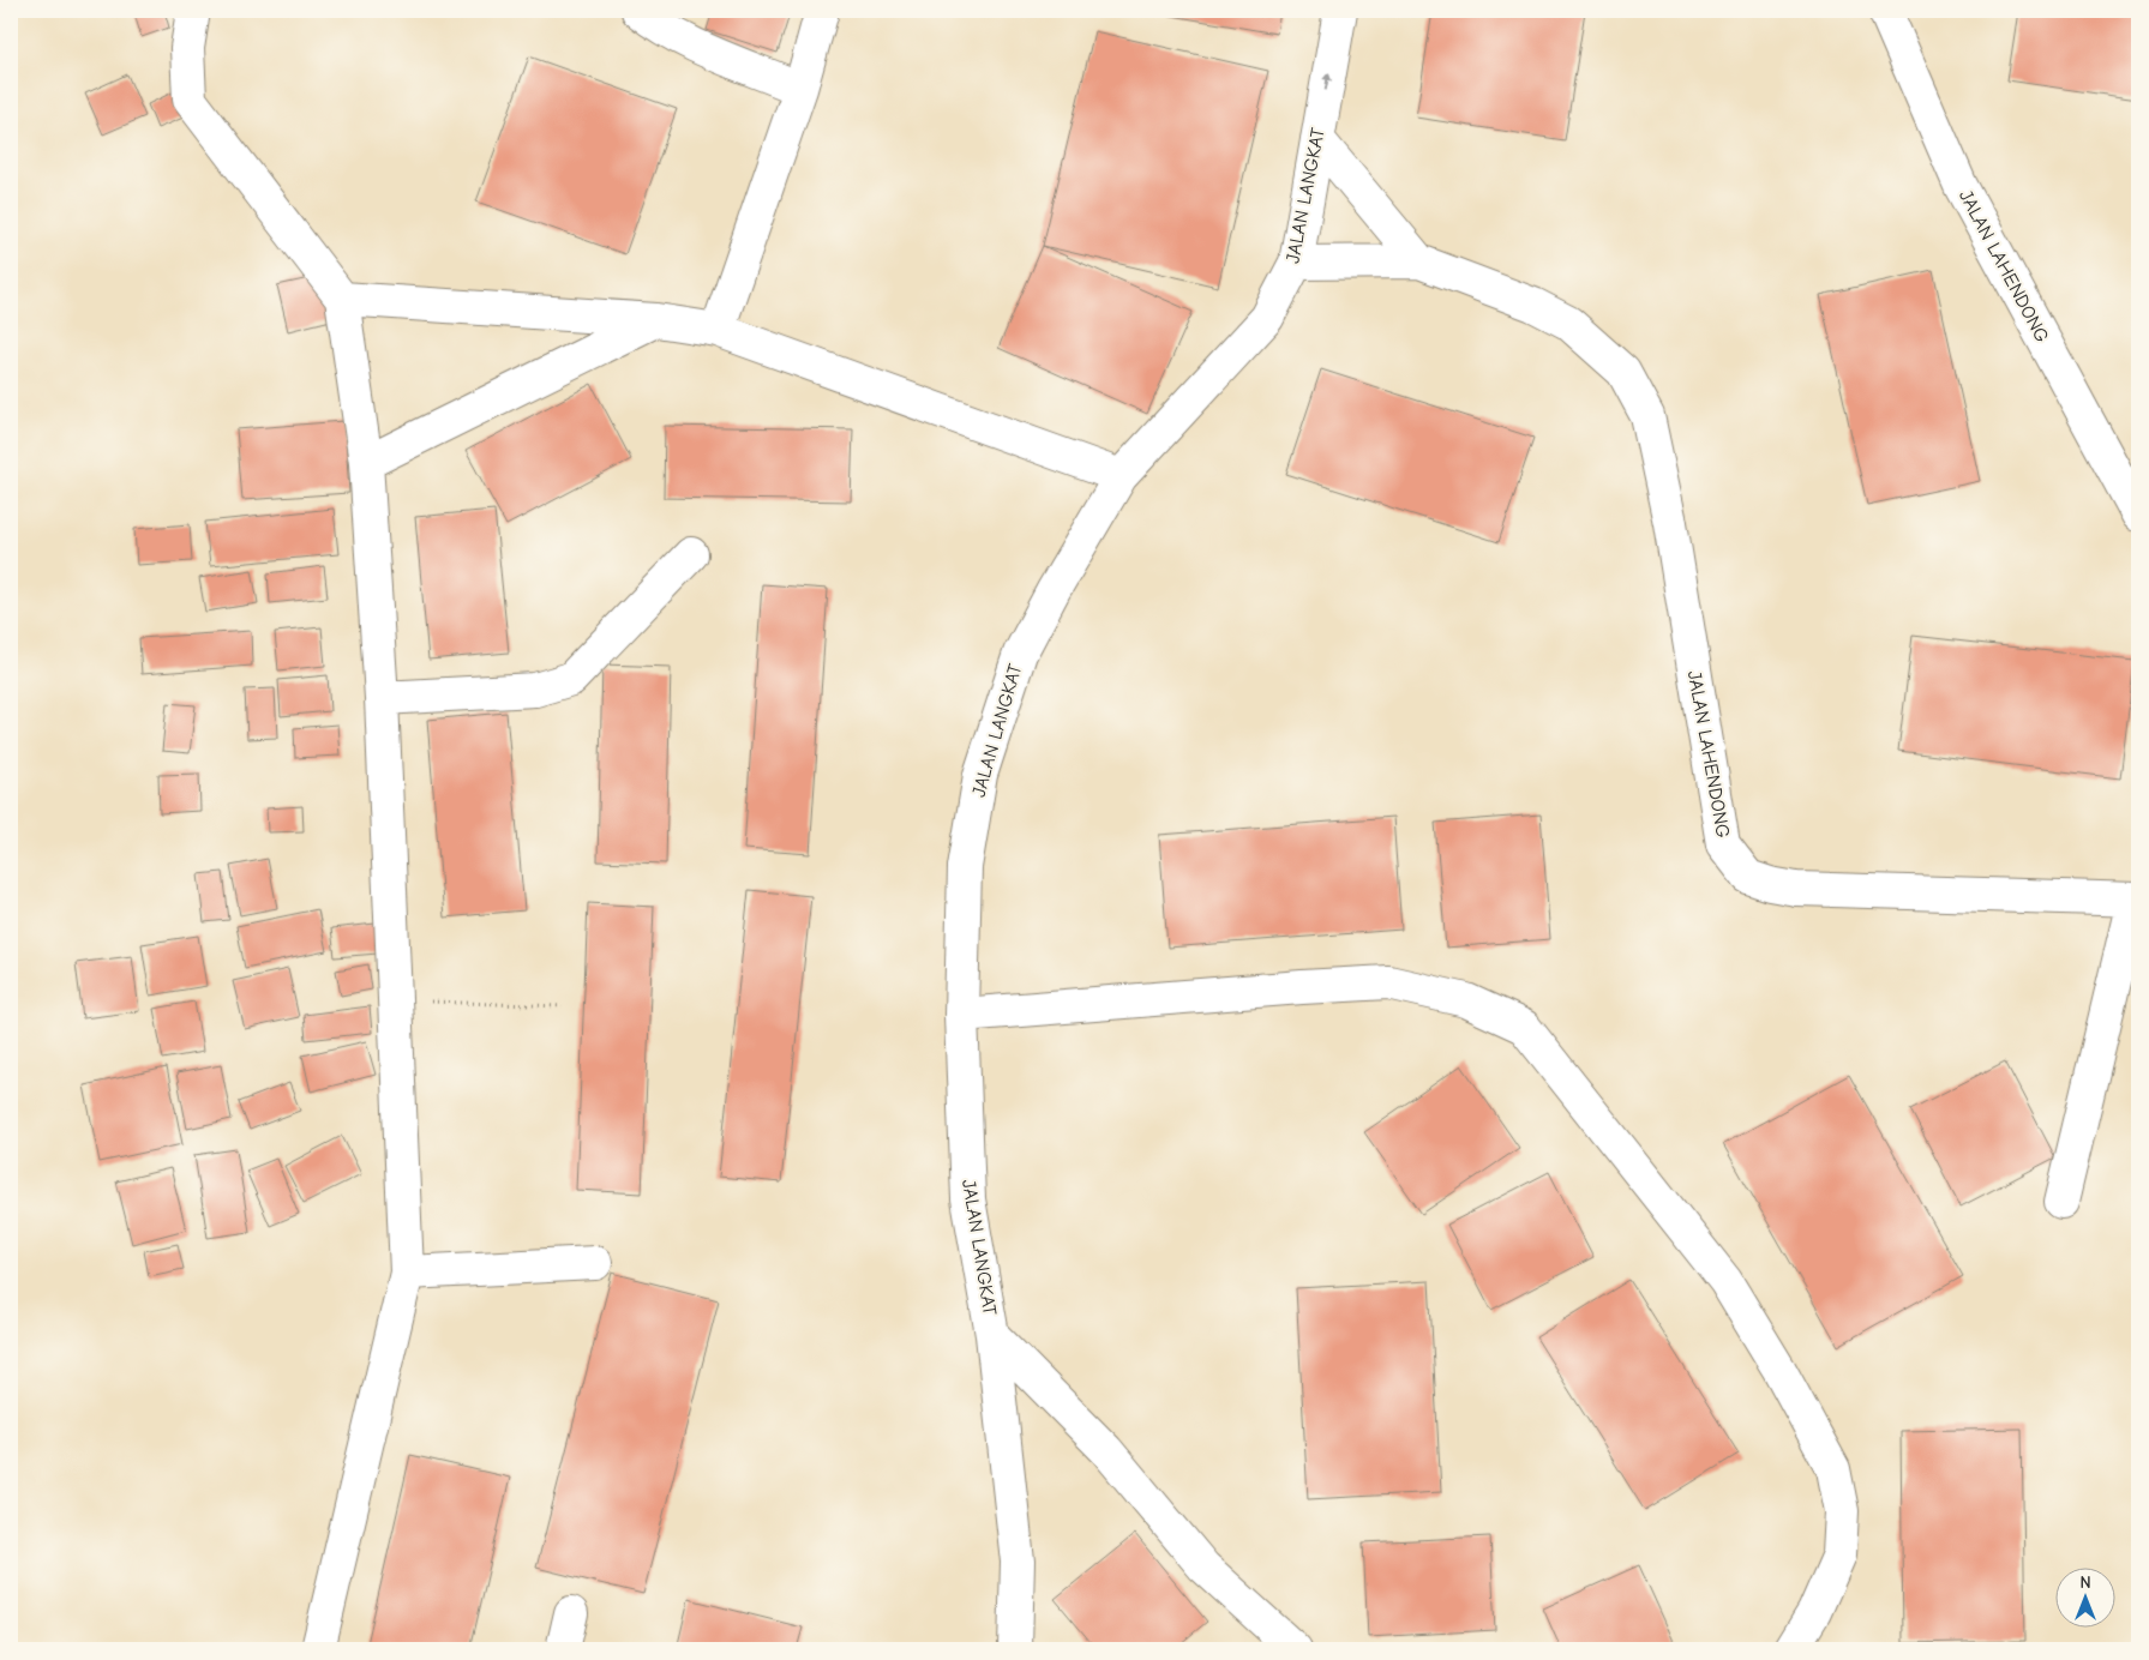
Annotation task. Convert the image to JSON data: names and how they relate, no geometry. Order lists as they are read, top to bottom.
{
  "streets": {
    "street": ["JALAN LANGKAT", "JALAN LAHENDONG"]
  },
  "north": "top"
}
